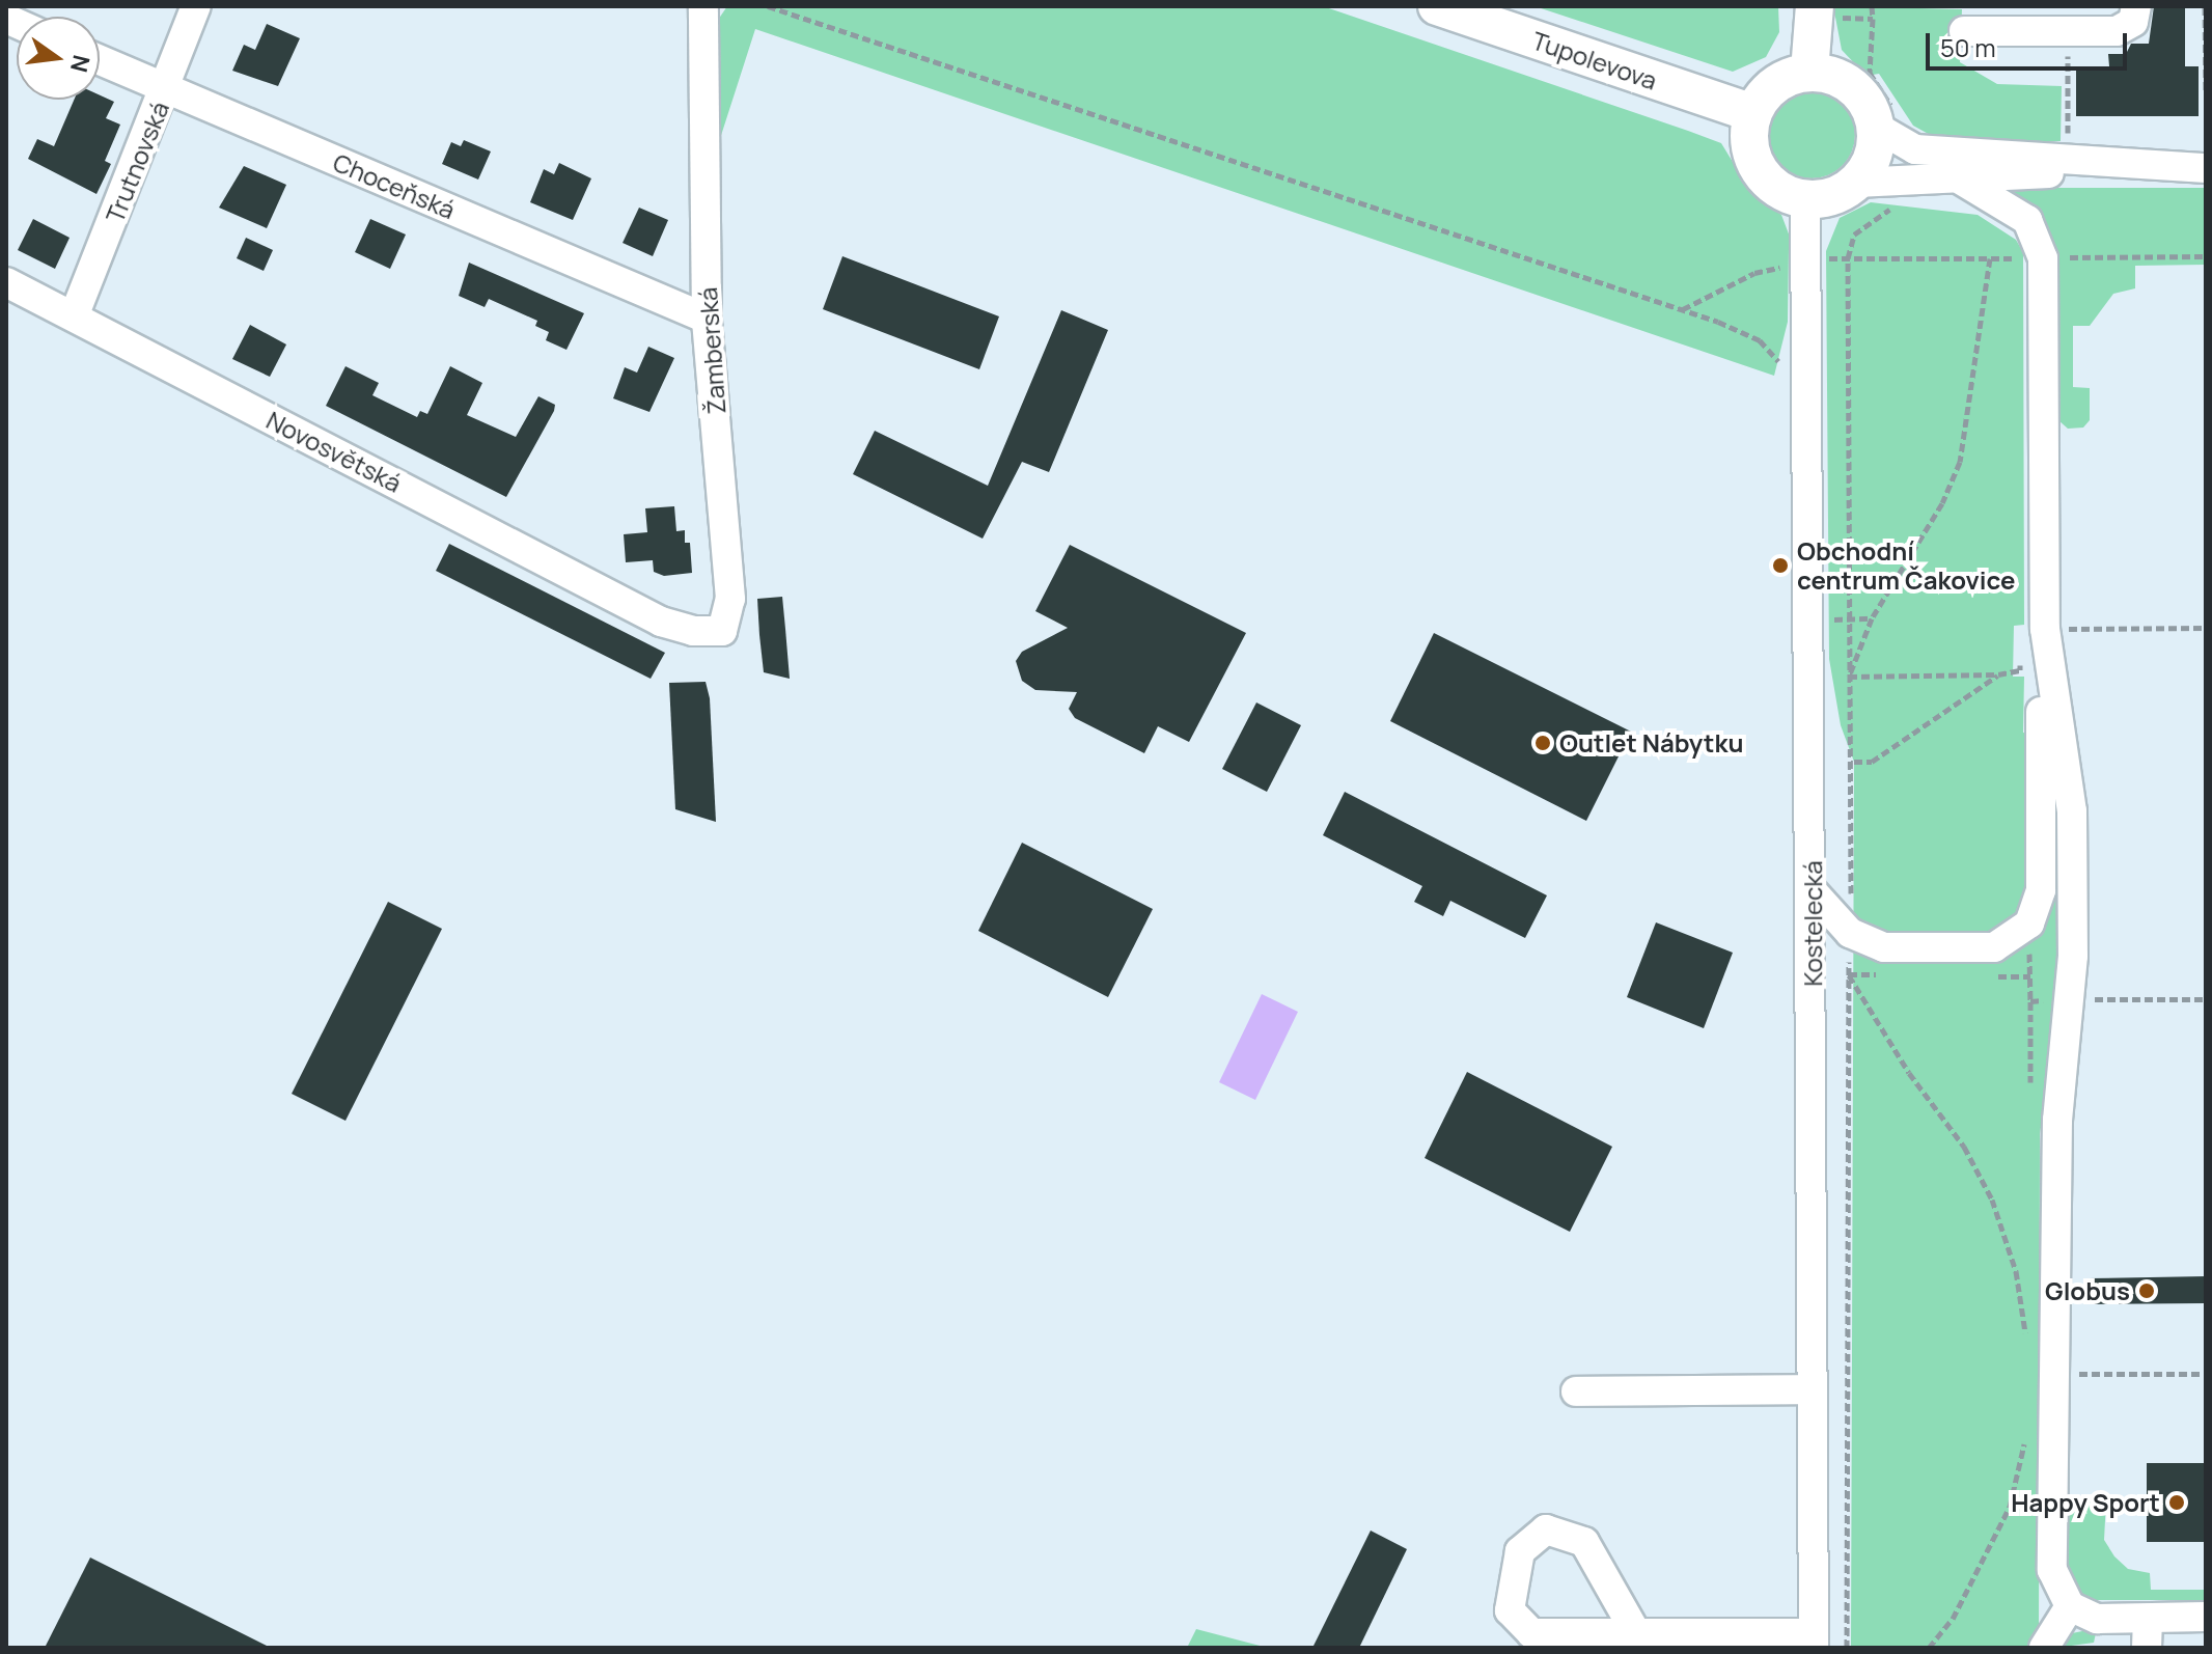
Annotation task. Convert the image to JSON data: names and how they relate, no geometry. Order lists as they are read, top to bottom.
{
  "streets": {
    "main road": ["Tupolevova"],
    "street": [
      "Trutnovská",
      "Choceňská",
      "Žamberská",
      "Novosvětská",
      "Kostelecká"
    ]
  },
  "crossings": [
    ["Tupolevova", "Kostelecká"],
    ["Trutnovská", "Choceňská"],
    ["Trutnovská", "Novosvětská"],
    ["Choceňská", "Žamberská"],
    ["Žamberská", "Novosvětská"]
  ],
  "places": [
    "Obchodní centrum Čakovice",
    "Outlet Nábytku",
    "Globus",
    "Happy Sport"
  ],
  "scale_bar": "50 m",
  "north": "right"
}
